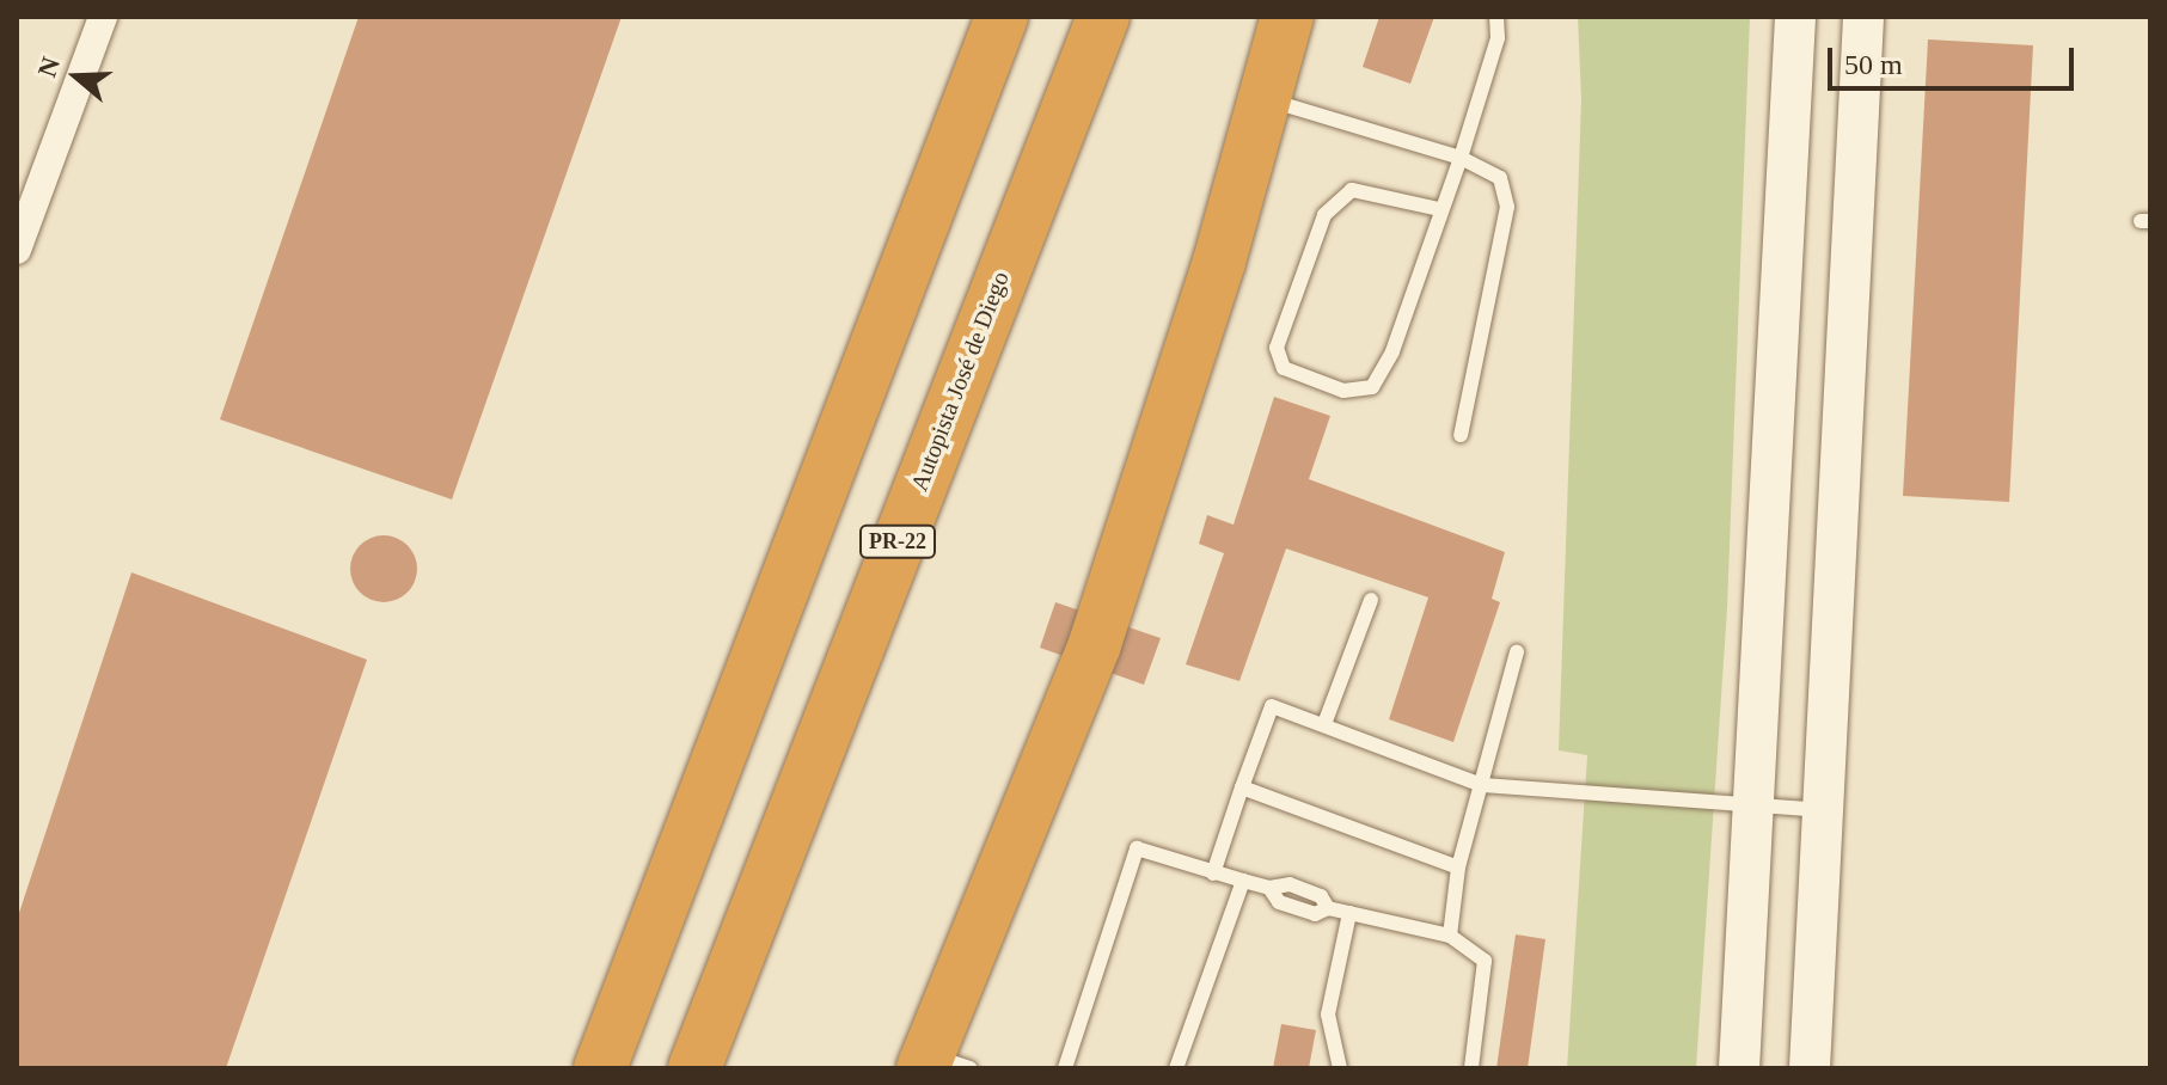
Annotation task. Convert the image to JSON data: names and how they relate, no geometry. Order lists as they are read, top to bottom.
{
  "streets": {
    "highway": ["Autopista José de Diego", "PR-22"]
  },
  "scale_bar": "50 m",
  "north": "left"
}
